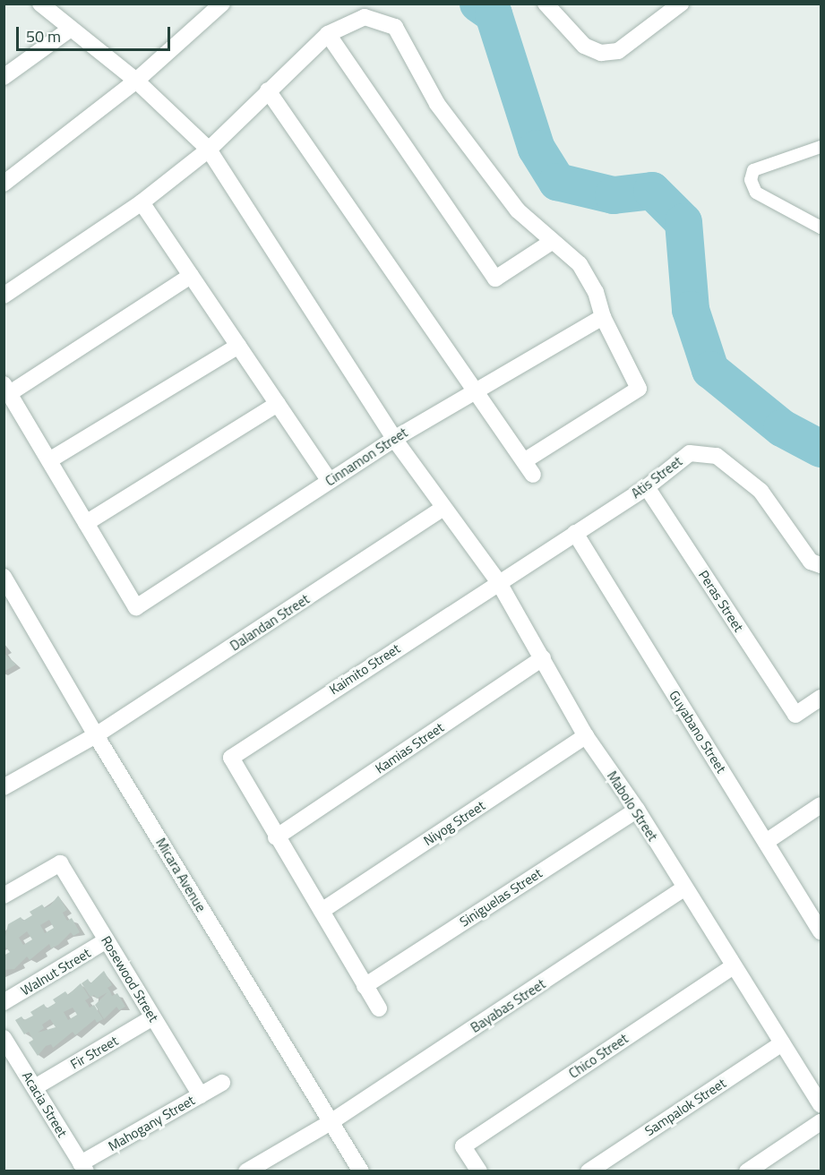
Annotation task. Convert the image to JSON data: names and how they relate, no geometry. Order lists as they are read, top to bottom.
{
  "streets": {
    "street": [
      "Cinnamon Street",
      "Atis Street",
      "Peras Street",
      "Dalandan Street",
      "Kaimito Street",
      "Guyabano Street",
      "Kamias Street",
      "Mabolo Street",
      "Niyog Street",
      "Micara Avenue",
      "Siniguelas Street",
      "Walnut Street",
      "Rosewood Street",
      "Bayabas Street",
      "Fir Street",
      "Chico Street",
      "Acacia Street",
      "Sampalok Street",
      "Mahogany Street"
    ]
  },
  "crossings": [
    ["Cinnamon Street", "Mabolo Street"],
    ["Atis Street", "Peras Street"],
    ["Atis Street", "Kaimito Street"],
    ["Atis Street", "Guyabano Street"],
    ["Atis Street", "Mabolo Street"],
    ["Dalandan Street", "Mabolo Street"],
    ["Dalandan Street", "Micara Avenue"],
    ["Kaimito Street", "Kamias Street"],
    ["Kaimito Street", "Mabolo Street"],
    ["Kamias Street", "Mabolo Street"],
    ["Mabolo Street", "Niyog Street"],
    ["Mabolo Street", "Siniguelas Street"],
    ["Mabolo Street", "Bayabas Street"],
    ["Mabolo Street", "Chico Street"],
    ["Mabolo Street", "Sampalok Street"],
    ["Micara Avenue", "Bayabas Street"],
    ["Walnut Street", "Rosewood Street"],
    ["Rosewood Street", "Fir Street"],
    ["Rosewood Street", "Mahogany Street"],
    ["Fir Street", "Acacia Street"],
    ["Acacia Street", "Mahogany Street"]
  ],
  "scale_bar": "50 m"
}
